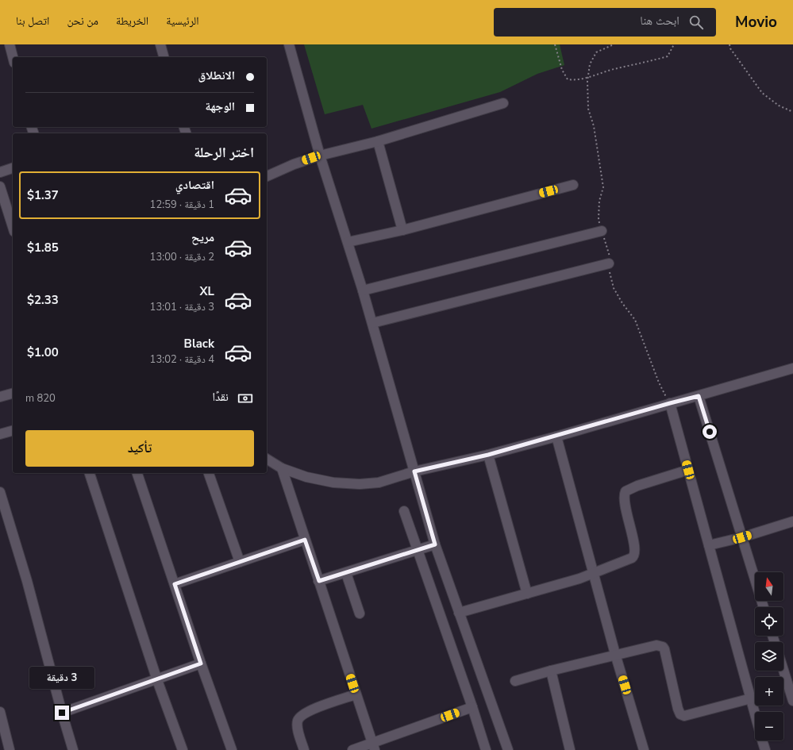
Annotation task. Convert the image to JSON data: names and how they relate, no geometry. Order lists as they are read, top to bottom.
{
  "north": "top",
  "page": {
    "header": "Movio",
    "search": "ابحث هنا",
    "nav": [
      "الرئيسية",
      "الخريطة",
      "من نحن",
      "اتصل بنا"
    ],
    "banner": ["الانطلاق", "الوجهة"],
    "heading": "اختر الرحلة",
    "list": [
      {
        "name": "اقتصادي",
        "note": "1 دقيقة · 12:59",
        "value": "$1.37"
      },
      {
        "name": "مريح",
        "note": "2 دقيقة · 13:00",
        "value": "$1.85"
      },
      {
        "name": "XL",
        "note": "3 دقيقة · 13:01",
        "value": "$2.33"
      },
      {
        "name": "Black",
        "note": "4 دقيقة · 13:02",
        "value": "$1.00"
      }
    ],
    "pay": ["نقدًا", "820 m"],
    "buttons": "تأكيد",
    "map_buttons": ["+", "−"],
    "bubble": "3 دقيقة"
  }
}
